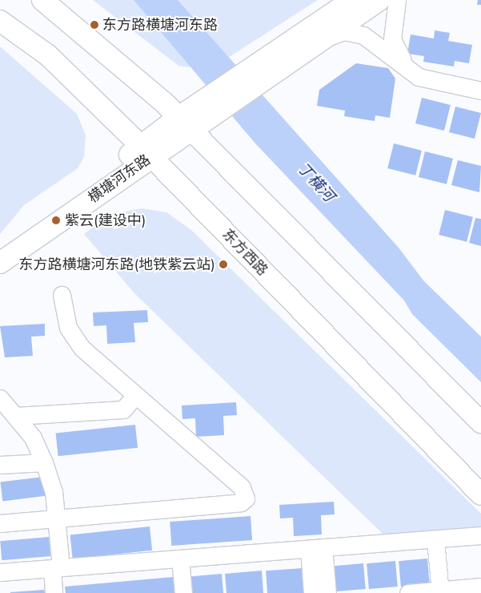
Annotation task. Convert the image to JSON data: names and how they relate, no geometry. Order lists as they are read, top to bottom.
{
  "streets": {
    "main road": ["横塘河东路", "东方西路"]
  },
  "crossings": [
    ["横塘河东路", "东方西路"]
  ],
  "water": ["丁横河"],
  "places": ["东方路横塘河东路", "紫云(建设中)", "东方路横塘河东路(地铁紫云站)"]
}
